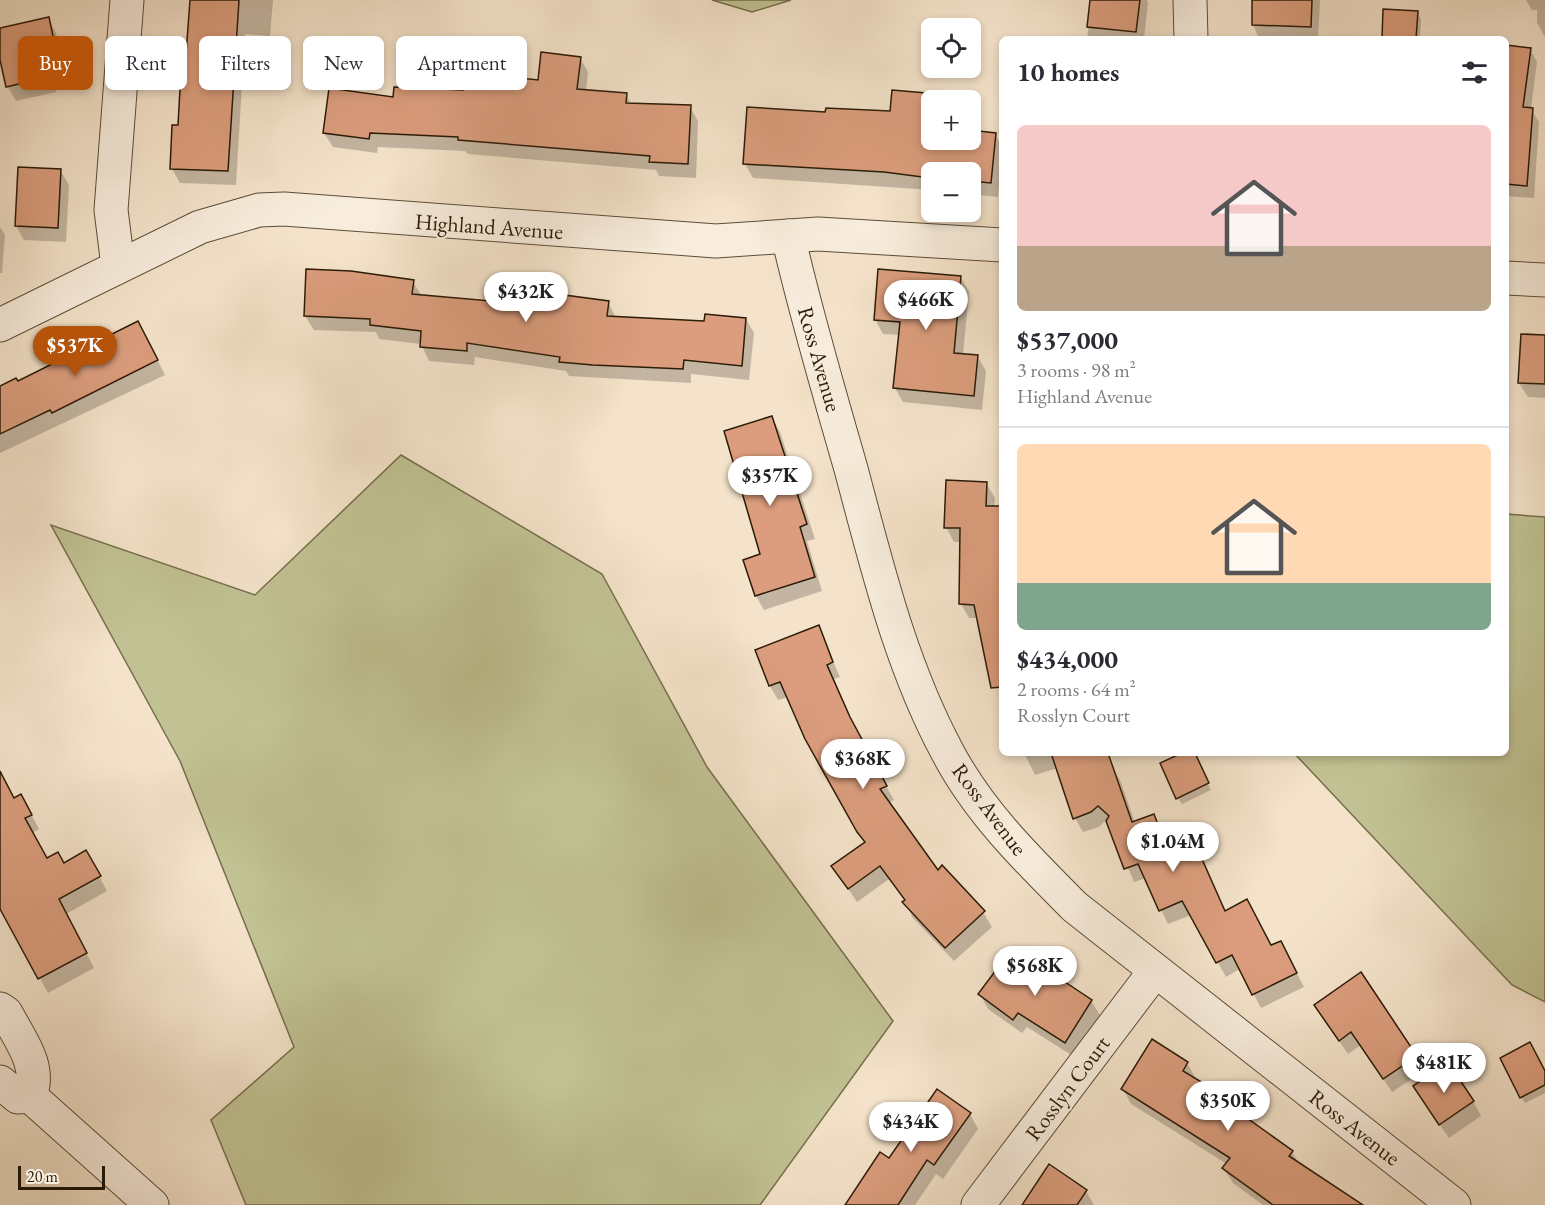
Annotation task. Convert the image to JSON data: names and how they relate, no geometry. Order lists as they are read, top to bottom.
{
  "streets": {
    "street": ["Highland Avenue", "Ross Avenue", "Rosslyn Court"]
  },
  "crossings": [
    ["Highland Avenue", "Ross Avenue"],
    ["Ross Avenue", "Rosslyn Court"]
  ],
  "scale_bar": "20 m",
  "page": {
    "map_buttons": ["+", "−"],
    "chip": [
      "Buy",
      "Rent",
      "Filters",
      "New",
      "Apartment"
    ],
    "heading": "10 homes",
    "list": [
      {
        "name": "$537,000",
        "note": "3 rooms · 98 m² · Highland Avenue"
      },
      {
        "name": "$434,000",
        "note": "2 rooms · 64 m² · Rosslyn Court"
      }
    ],
    "price": [
      "$432K",
      "$466K",
      "$537K",
      "$357K",
      "$368K",
      "$1.04M",
      "$568K",
      "$481K",
      "$350K",
      "$434K"
    ],
    "scale": "20 m"
  }
}
